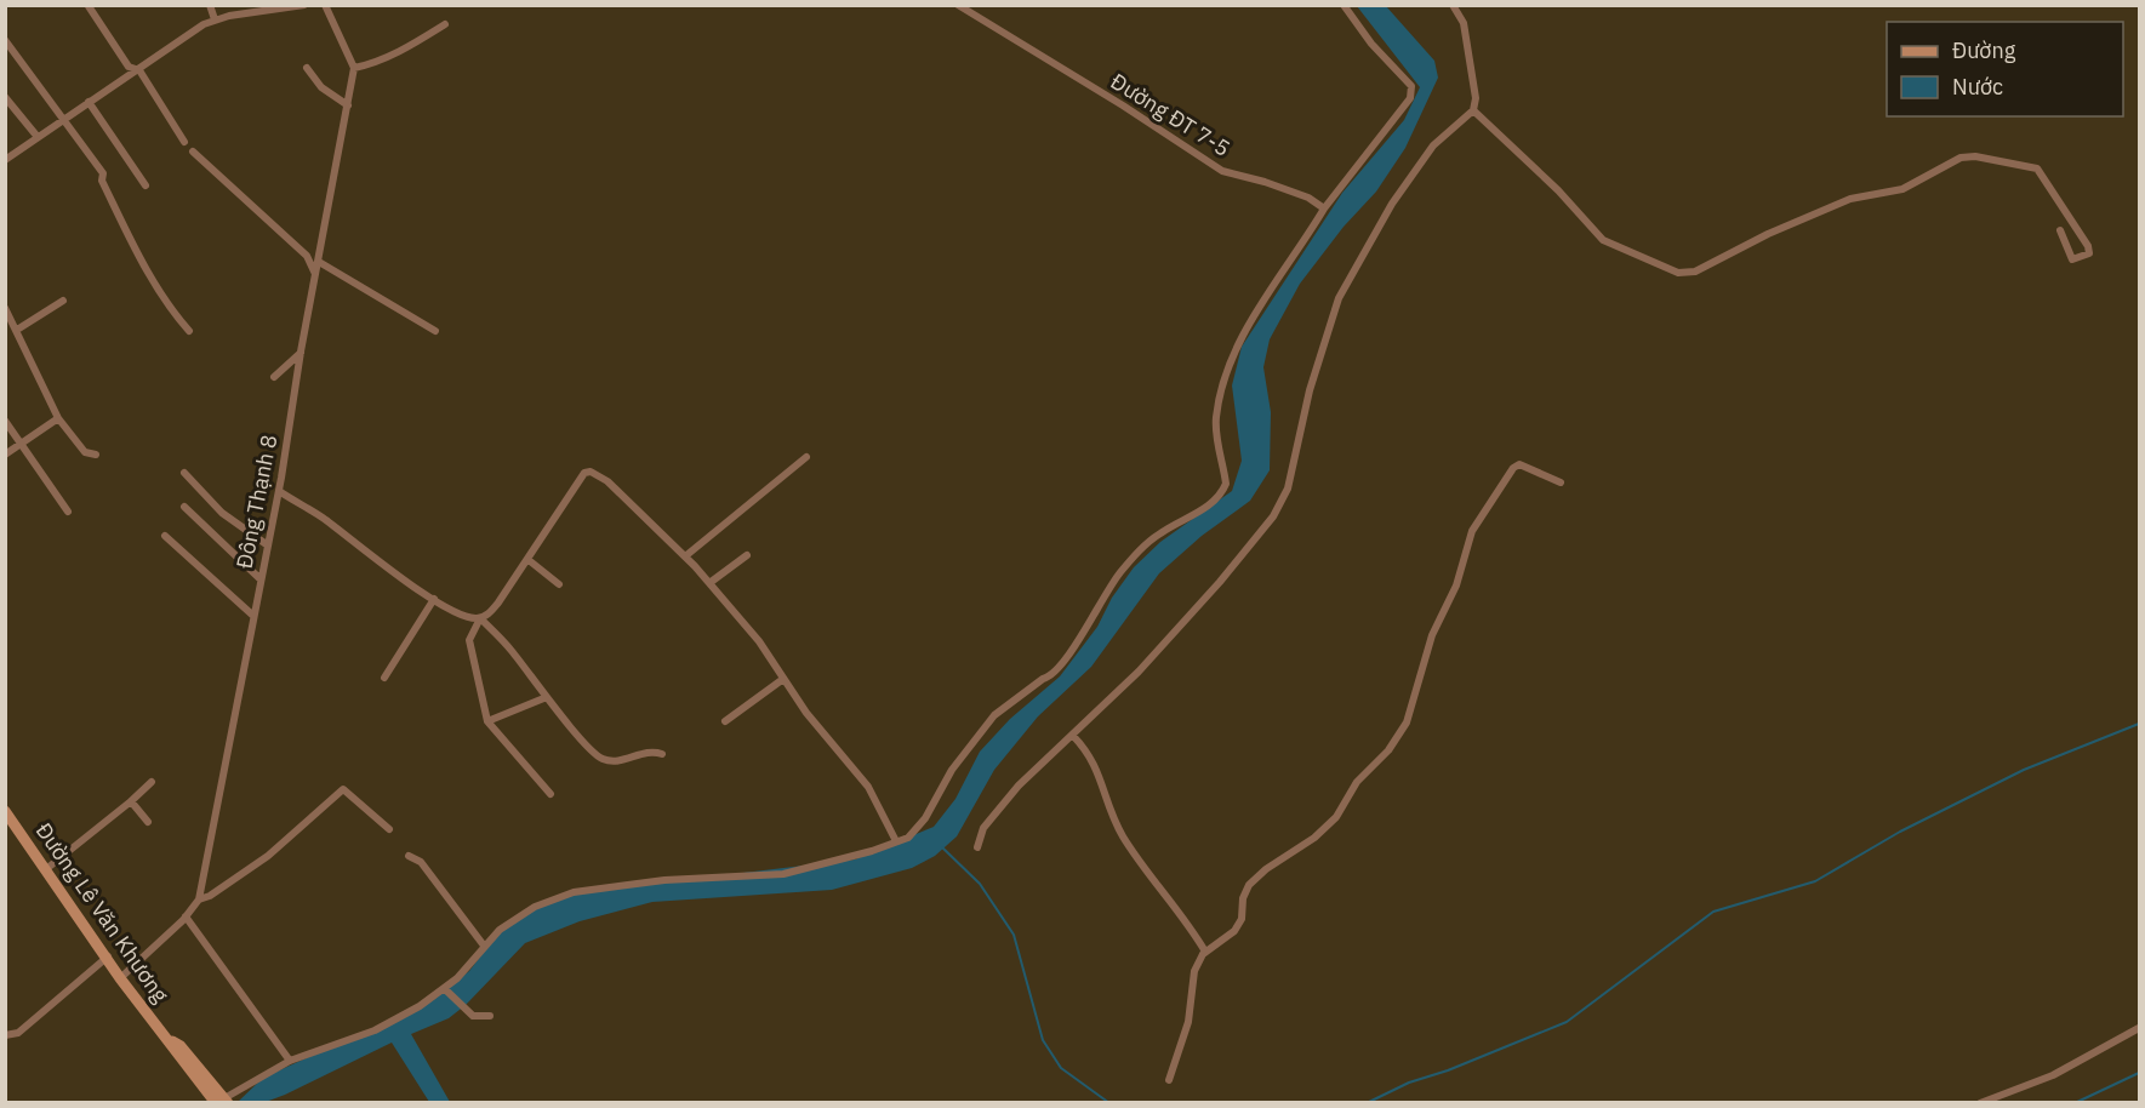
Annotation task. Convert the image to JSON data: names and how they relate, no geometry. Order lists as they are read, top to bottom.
{
  "streets": {
    "main road": ["Đường Lê Văn Khương"],
    "street": ["Đường ĐT 7-5", "Đông Thạnh 8"]
  },
  "crossings": [
    ["Đông Thạnh 8", "Đường Lê Văn Khương"]
  ],
  "legend": ["Đường", "Nước"]
}
